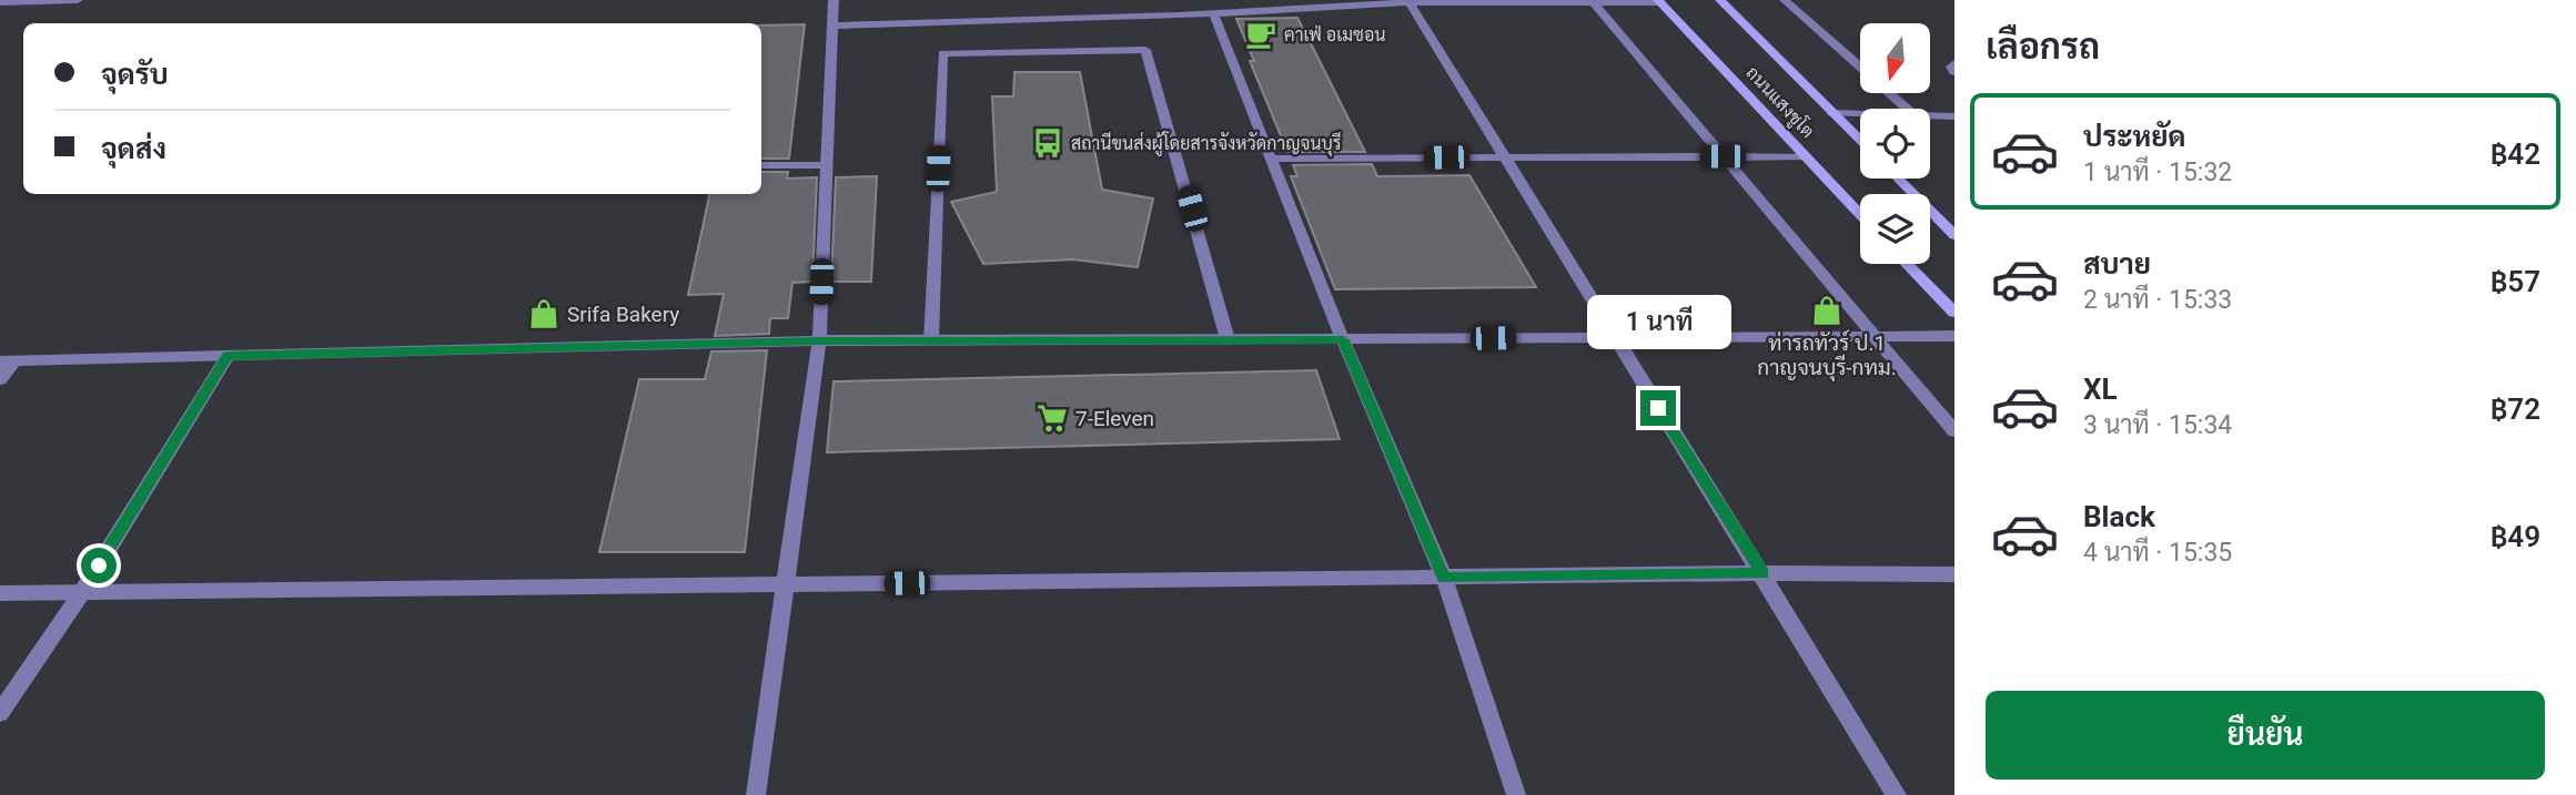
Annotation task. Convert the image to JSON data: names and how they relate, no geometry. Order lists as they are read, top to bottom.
{
  "streets": {
    "main road": ["ถนนแสงชูโต"]
  },
  "places": {
    "cafe": ["คาเฟ่ อเมซอน"],
    "bus stop": ["สถานีขนส่งผู้โดยสารจังหวัดกาญจนบุรี"],
    "shop": ["ท่ารถทัวร์ ป.1 กาญจนบุรี-กทม.", "Srifa Bakery"],
    "supermarket": ["7-Eleven"]
  },
  "north": "bottom",
  "page": {
    "heading": "เลือกรถ",
    "banner": ["จุดรับ", "จุดส่ง"],
    "list": [
      {
        "name": "ประหยัด",
        "note": "1 นาที · 15:32",
        "value": "฿42"
      },
      {
        "name": "สบาย",
        "note": "2 นาที · 15:33",
        "value": "฿57"
      },
      {
        "name": "XL",
        "note": "3 นาที · 15:34",
        "value": "฿72"
      },
      {
        "name": "Black",
        "note": "4 นาที · 15:35",
        "value": "฿49"
      }
    ],
    "bubble": "1 นาที",
    "buttons": "ยืนยัน"
  }
}
